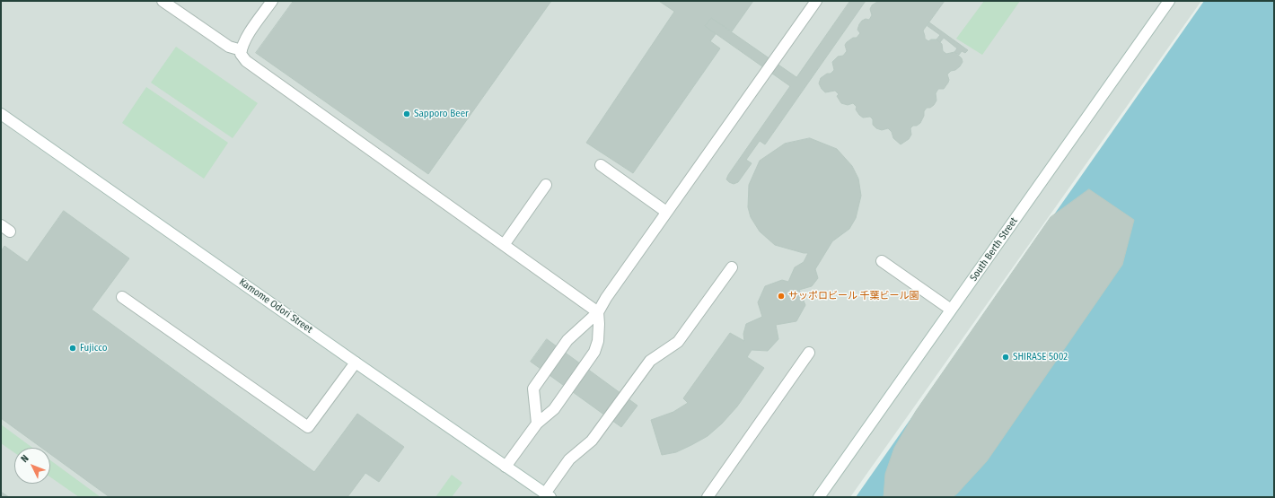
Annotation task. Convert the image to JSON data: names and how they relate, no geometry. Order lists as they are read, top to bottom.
{
  "streets": {
    "street": ["South Berth Street", "Kamome Odori Street"]
  },
  "places": [
    "Sapporo Beer",
    "サッポロビール 千葉ビール園",
    "Fujicco",
    "SHIRASE 5002"
  ],
  "north": "top left"
}
